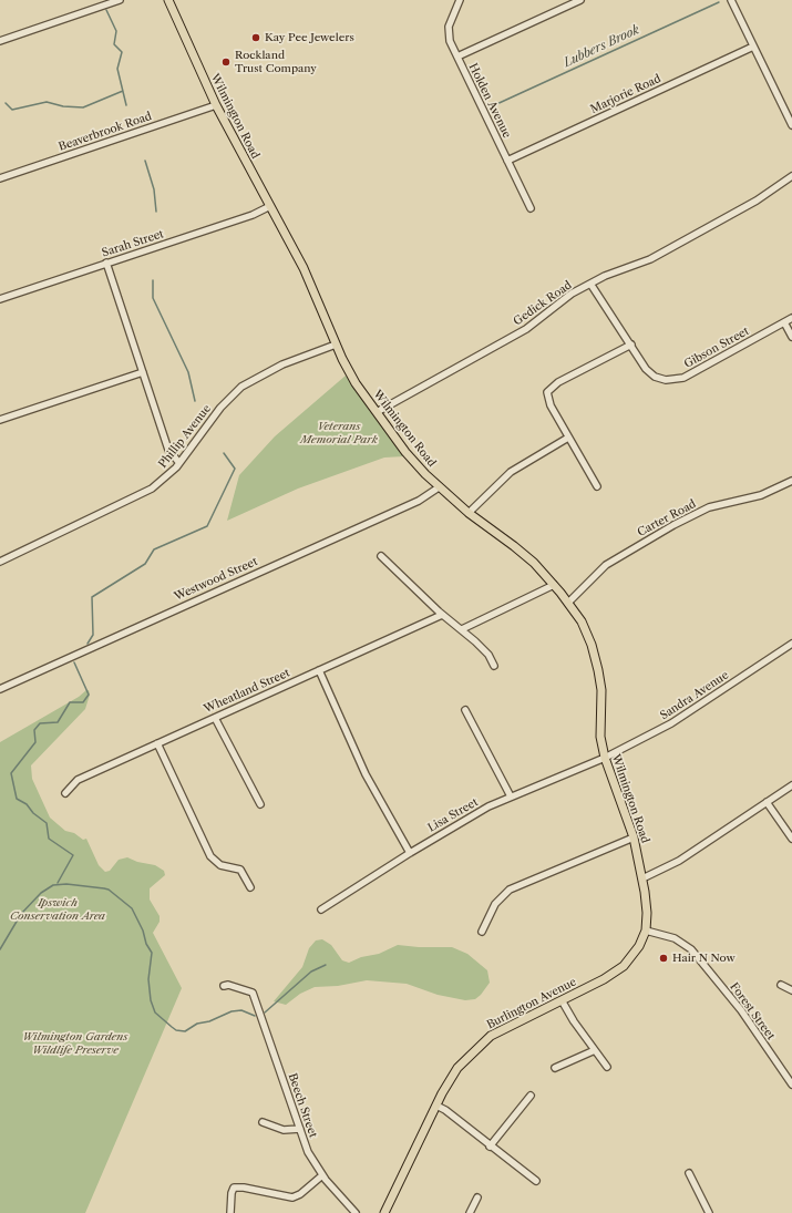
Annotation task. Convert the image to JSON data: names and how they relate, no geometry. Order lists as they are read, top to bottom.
{
  "streets": {
    "main road": ["Wilmington Road", "Burlington Avenue"],
    "street": [
      "Marjorie Road",
      "Holden Avenue",
      "Beaverbrook Road",
      "Sarah Street",
      "Gedick Road",
      "Gibson Street",
      "Phillip Avenue",
      "Carter Road",
      "Westwood Street",
      "Wheatland Street",
      "Sandra Avenue",
      "Lisa Street",
      "Forest Street",
      "Beech Street"
    ]
  },
  "crossings": [
    ["Marjorie Road", "Holden Avenue"],
    ["Wilmington Road", "Beaverbrook Road"],
    ["Wilmington Road", "Sarah Street"],
    ["Wilmington Road", "Gedick Road"],
    ["Wilmington Road", "Phillip Avenue"],
    ["Wilmington Road", "Carter Road"],
    ["Wilmington Road", "Westwood Street"],
    ["Wilmington Road", "Sandra Avenue"],
    ["Wilmington Road", "Lisa Street"],
    ["Wilmington Road", "Burlington Avenue"],
    ["Gedick Road", "Gibson Street"],
    ["Sandra Avenue", "Lisa Street"],
    ["Burlington Avenue", "Forest Street"]
  ],
  "water": ["Lubbers Brook"],
  "parks": ["Veterans Memorial Park", "Ipswich Conservation Area", "Wilmington Gardens Wildlife Preserve"],
  "places": ["Kay Pee Jewelers", "Rockland Trust Company", "Hair N Now"]
}
